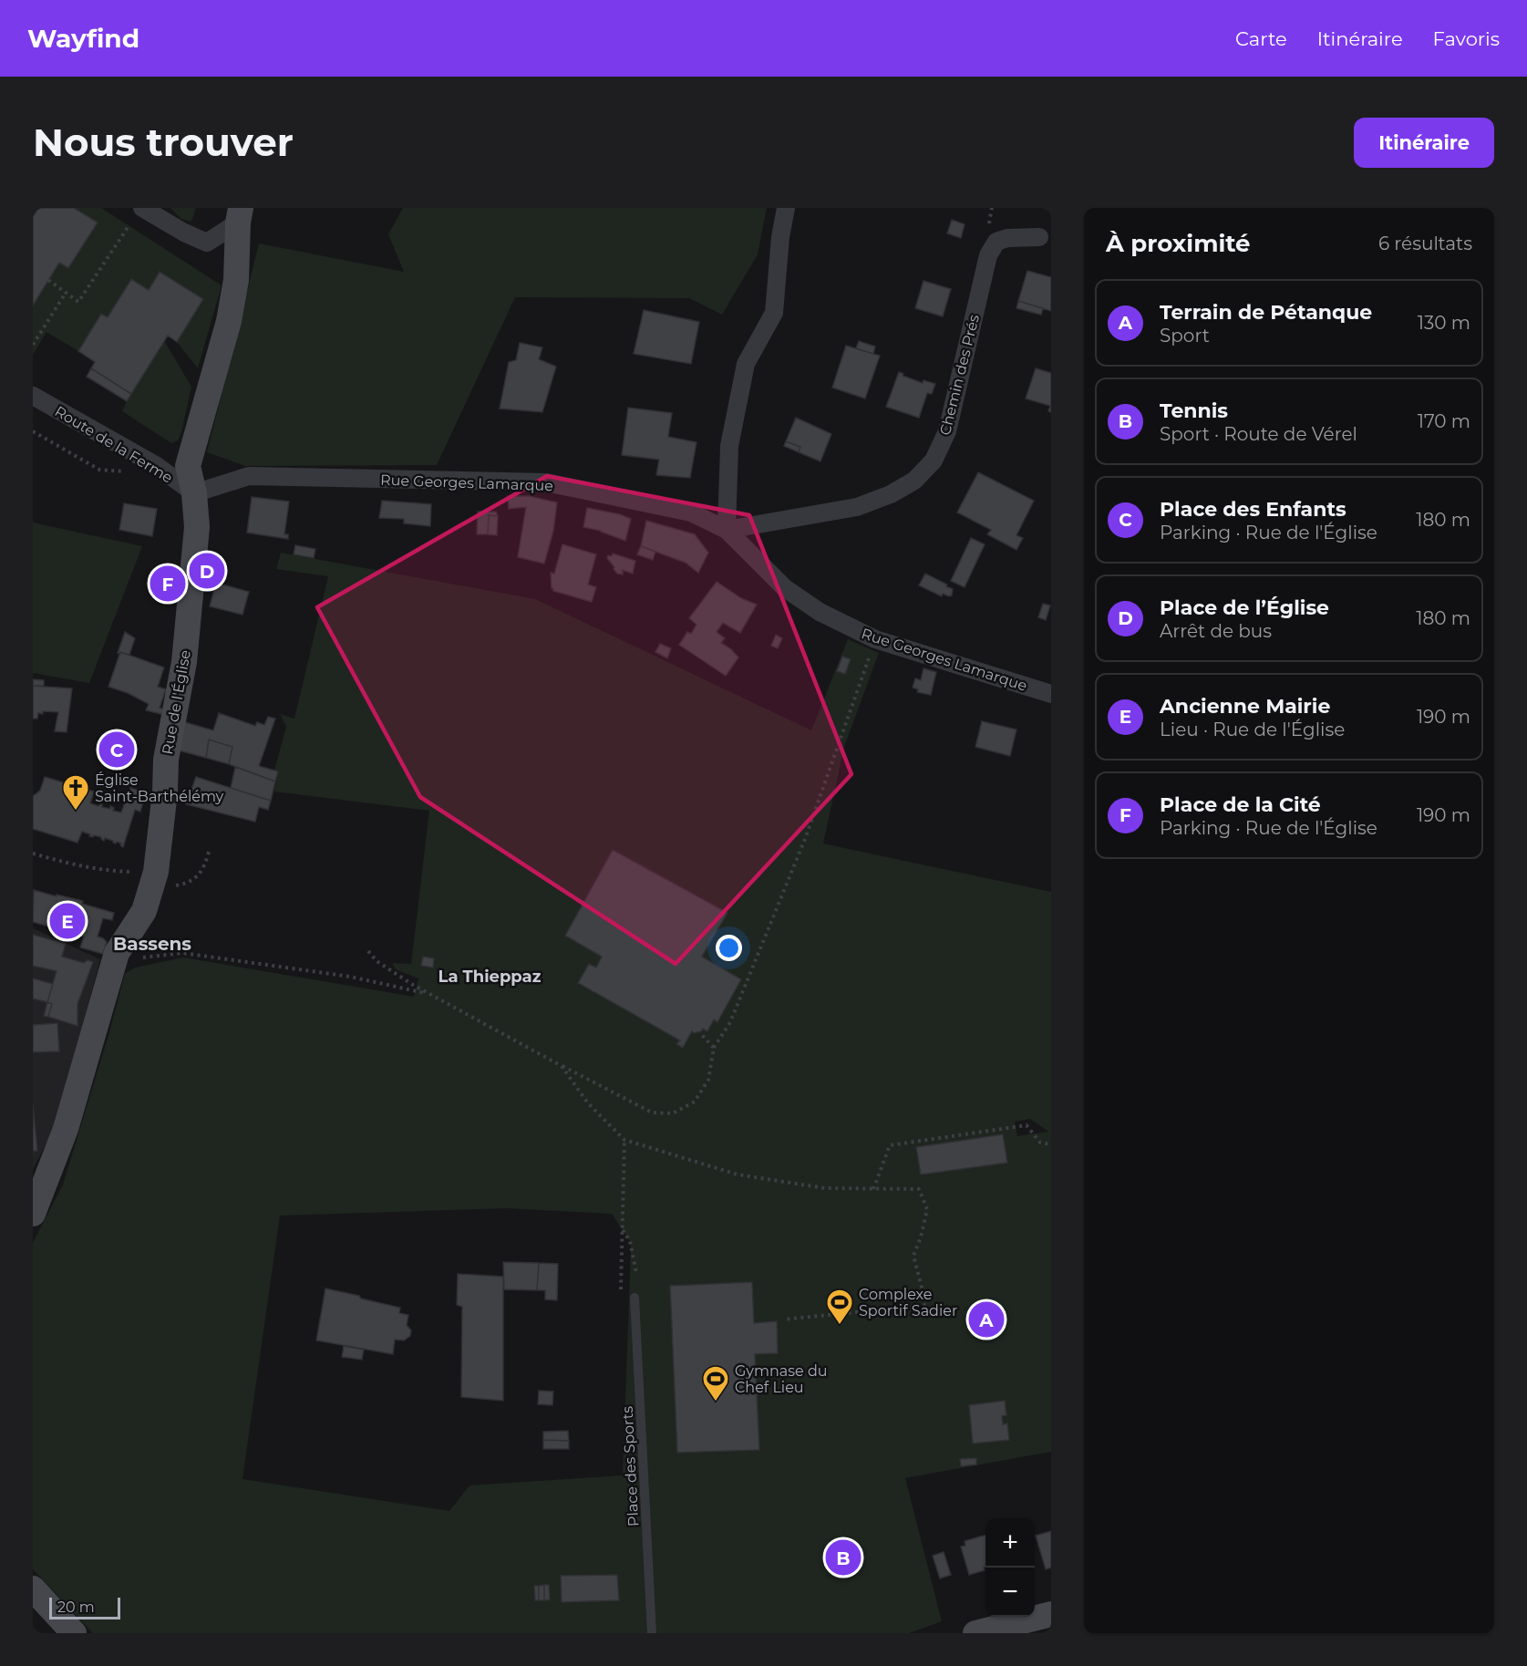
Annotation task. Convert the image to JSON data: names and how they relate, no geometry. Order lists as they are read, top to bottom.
{
  "streets": {
    "street": [
      "Chemin des Prés",
      "Route de la Ferme",
      "Rue Georges Lamarque",
      "Rue de l'Église"
    ],
    "lane": ["Place des Sports"]
  },
  "crossings": [
    ["Chemin des Prés", "Rue Georges Lamarque"],
    ["Route de la Ferme", "Rue Georges Lamarque"],
    ["Route de la Ferme", "Rue de l'Église"],
    ["Rue Georges Lamarque", "Rue de l'Église"]
  ],
  "districts": ["Bassens", "La Thieppaz"],
  "places": {
    "church": ["Église Saint-Barthélémy"],
    "sports": ["Complexe Sportif Sadier", "Gymnase du Chef Lieu"]
  },
  "scale_bar": "20 m",
  "page": {
    "header": "Wayfind",
    "nav": ["Carte", "Itinéraire", "Favoris"],
    "buttons": "Itinéraire",
    "title": "Nous trouver",
    "heading": ["À proximité", "6 résultats"],
    "list": [
      {
        "mark": "A",
        "name": "Terrain de Pétanque",
        "note": "Sport",
        "value": "130 m"
      },
      {
        "mark": "B",
        "name": "Tennis",
        "note": "Sport · Route de Vérel",
        "value": "170 m"
      },
      {
        "mark": "C",
        "name": "Place des Enfants",
        "note": "Parking · Rue de l'Église",
        "value": "180 m"
      },
      {
        "mark": "D",
        "name": "Place de l’Église",
        "note": "Arrêt de bus",
        "value": "180 m"
      },
      {
        "mark": "E",
        "name": "Ancienne Mairie",
        "note": "Lieu · Rue de l'Église",
        "value": "190 m"
      },
      {
        "mark": "F",
        "name": "Place de la Cité",
        "note": "Parking · Rue de l'Église",
        "value": "190 m"
      }
    ],
    "pins": [
      "D",
      "F",
      "C",
      "E",
      "A",
      "B"
    ],
    "map_buttons": ["+", "−"],
    "scale": "20 m"
  }
}
